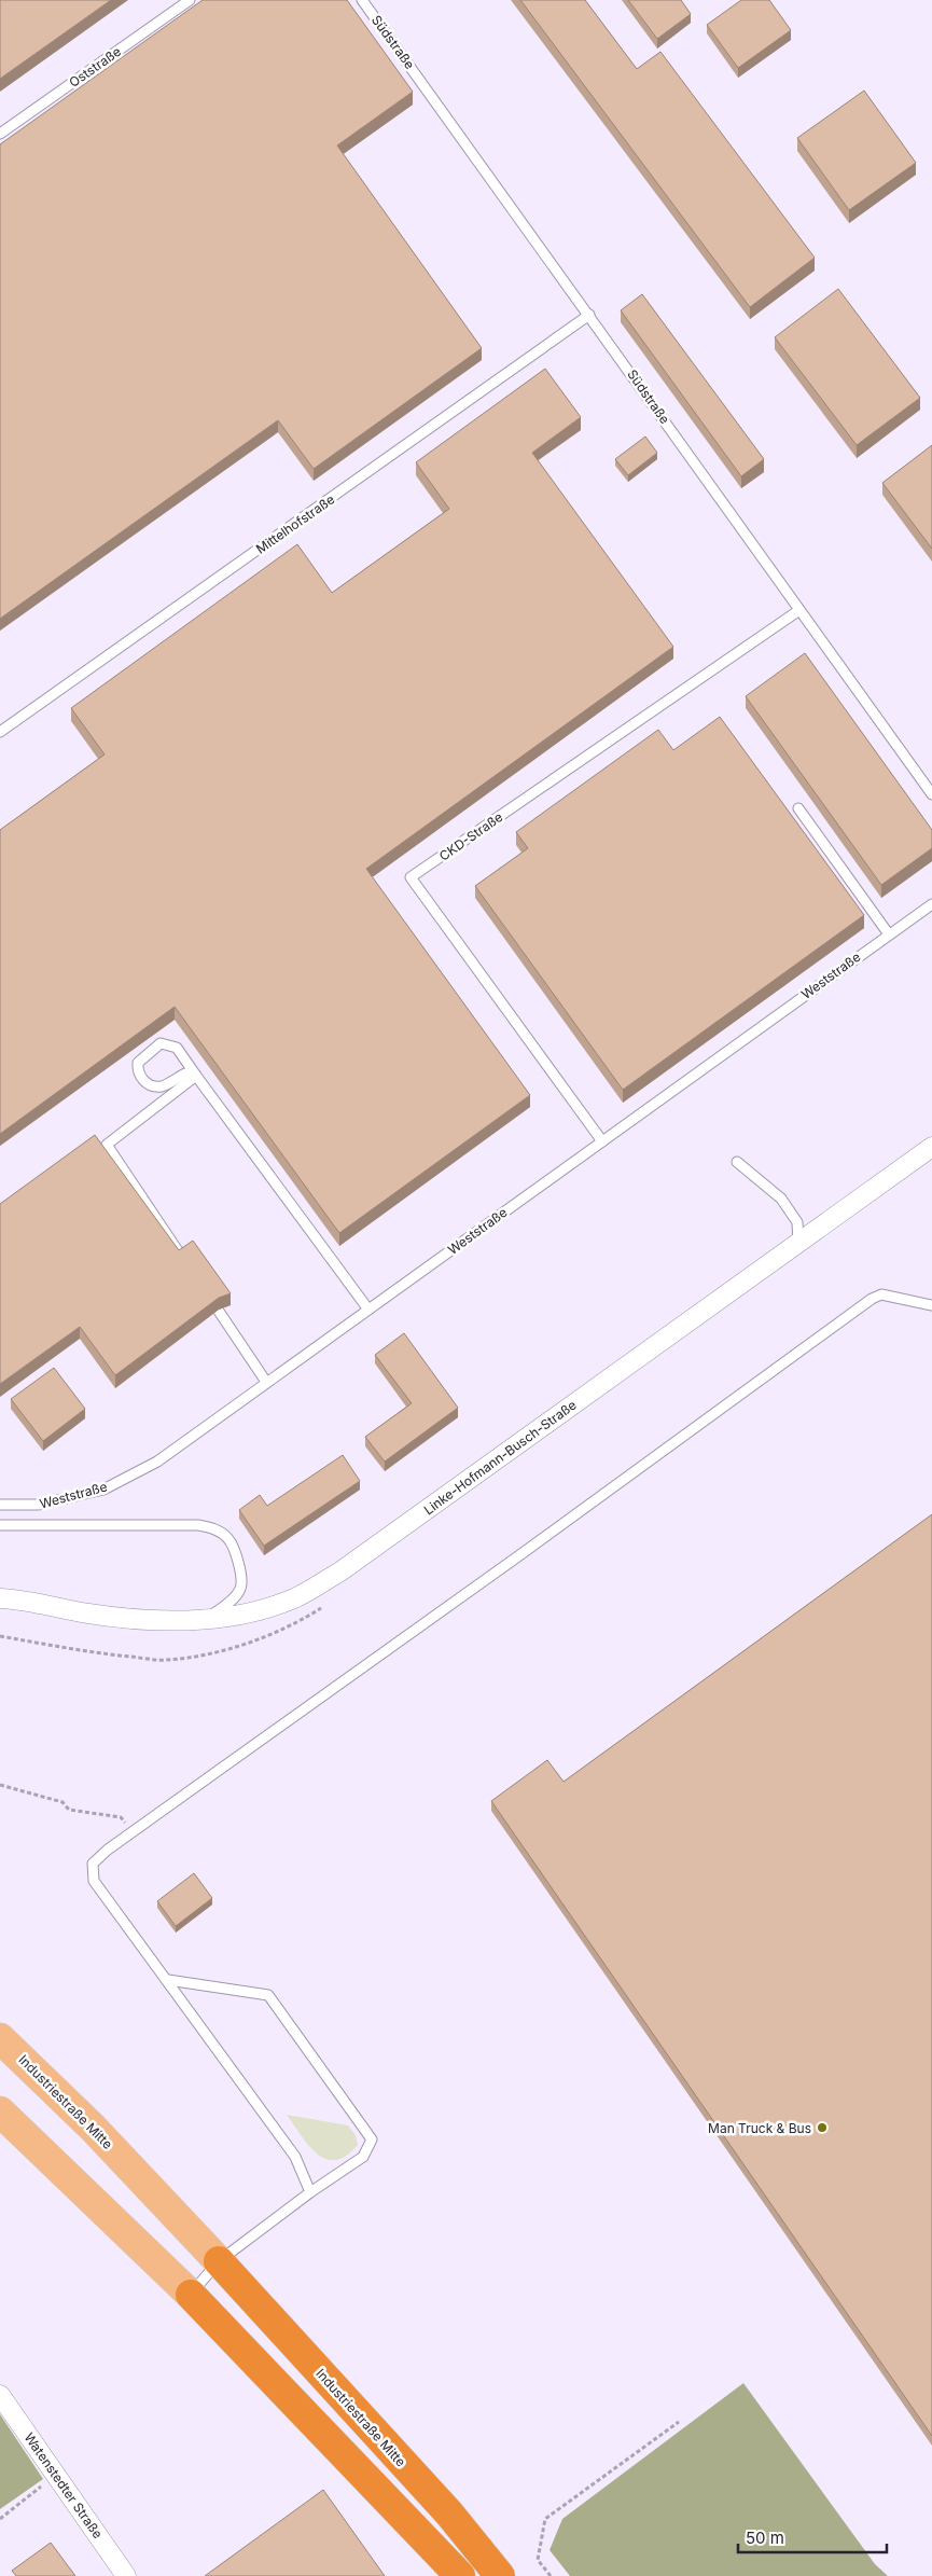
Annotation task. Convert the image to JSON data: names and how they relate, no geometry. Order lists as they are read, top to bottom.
{
  "streets": {
    "highway": ["Industriestraße Mitte"],
    "street": ["Linke-Hofmann-Busch-Straße", "Watenstedter Straße"],
    "lane": [
      "Südstraße",
      "Oststraße",
      "Mittelhofstraße",
      "CKD-Straße",
      "Weststraße"
    ]
  },
  "crossings": [
    ["Südstraße", "Mittelhofstraße"],
    ["Südstraße", "CKD-Straße"],
    ["CKD-Straße", "Weststraße"]
  ],
  "places": ["Man Truck & Bus"],
  "scale_bar": "50 m"
}
